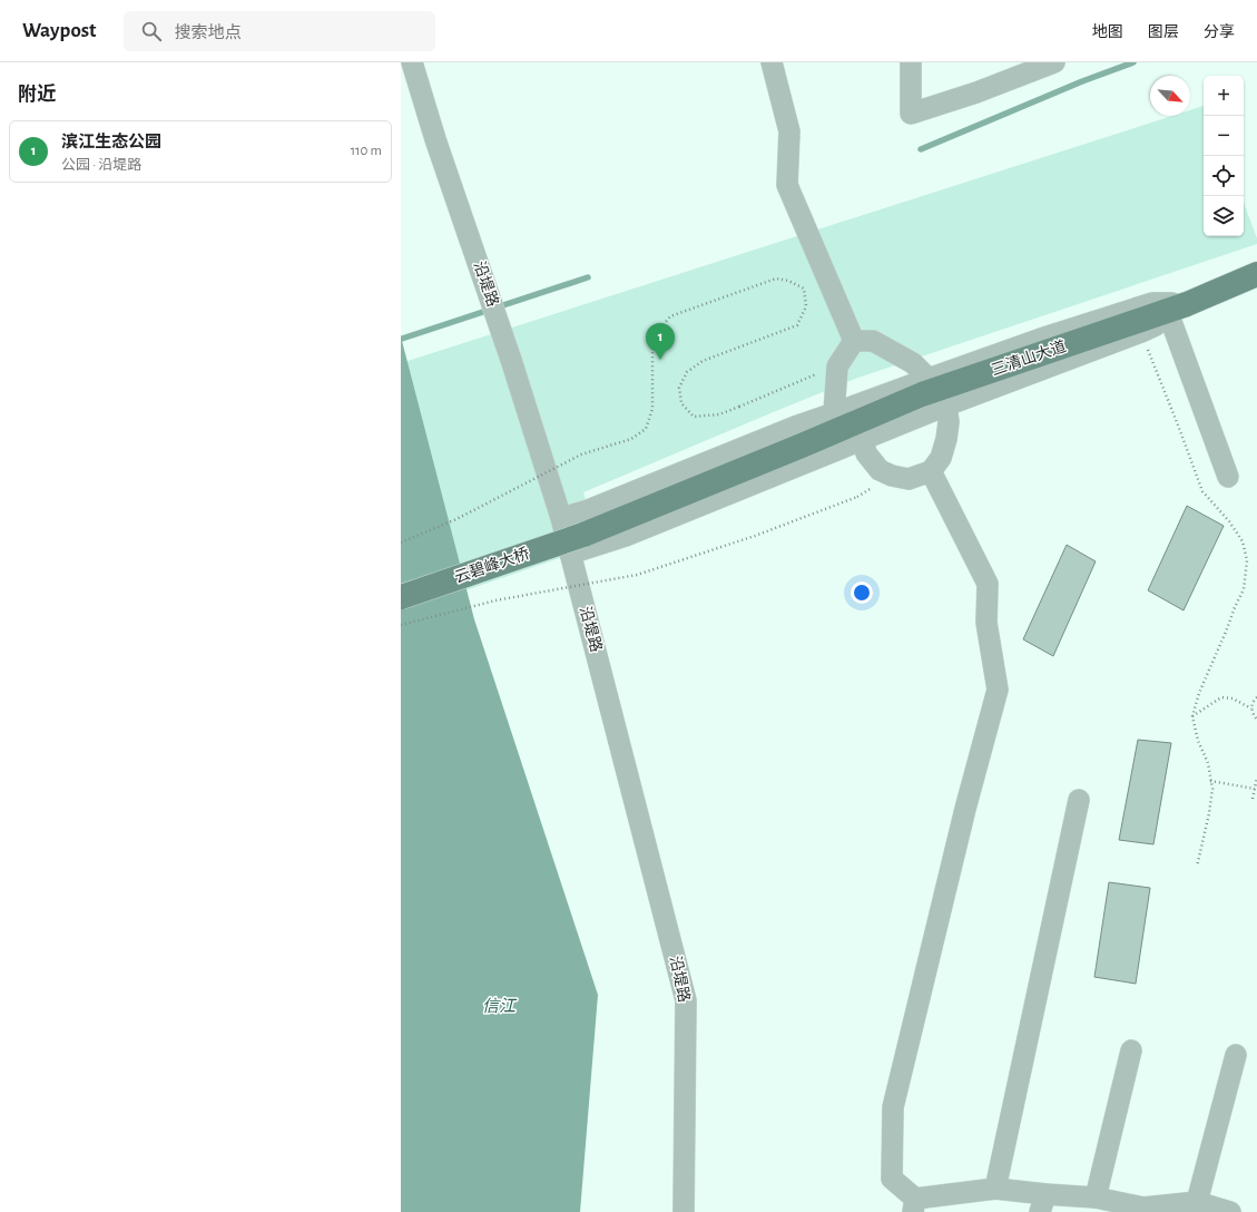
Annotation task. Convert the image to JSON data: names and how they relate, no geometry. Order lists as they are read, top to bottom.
{
  "streets": {
    "main road": ["三清山大道", "云碧峰大桥"],
    "street": ["沿堤路"]
  },
  "crossings": [
    ["沿堤路", "三清山大道"],
    ["沿堤路", "云碧峰大桥"],
    ["三清山大道", "云碧峰大桥"]
  ],
  "water": ["信江"],
  "north": "bottom right",
  "page": {
    "header": "Waypost",
    "search": "搜索地点",
    "nav": ["地图", "图层", "分享"],
    "heading": "附近",
    "map_buttons": ["+", "−"],
    "list": [
      {
        "mark": "1",
        "name": "滨江生态公园",
        "note": "公园 · 沿堤路",
        "value": "110 m"
      }
    ],
    "pins": "1"
  }
}
